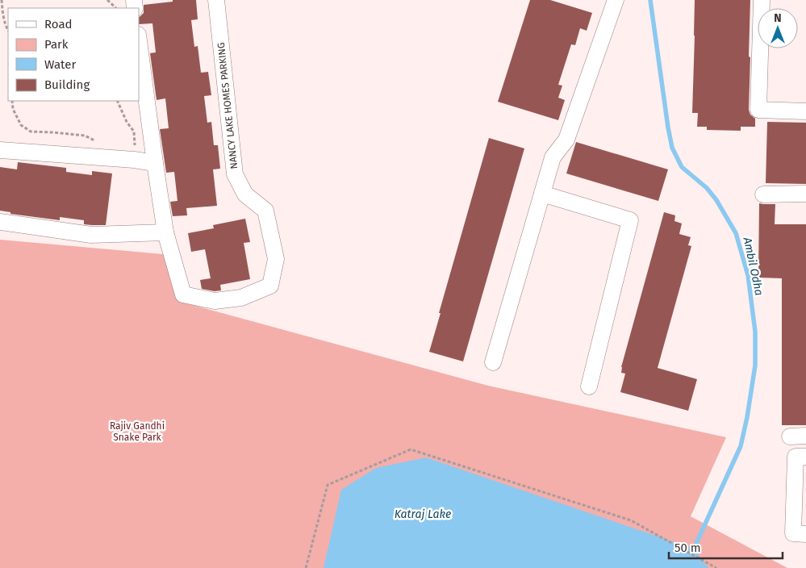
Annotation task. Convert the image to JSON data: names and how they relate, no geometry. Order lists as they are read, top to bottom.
{
  "streets": {
    "street": ["NANCY LAKE HOMES PARKING"]
  },
  "water": ["Ambil Odha", "Katraj Lake"],
  "parks": ["Rajiv Gandhi Snake Park"],
  "legend": [
    "Road",
    "Park",
    "Water",
    "Building"
  ],
  "scale_bar": "50 m",
  "north": "top"
}
